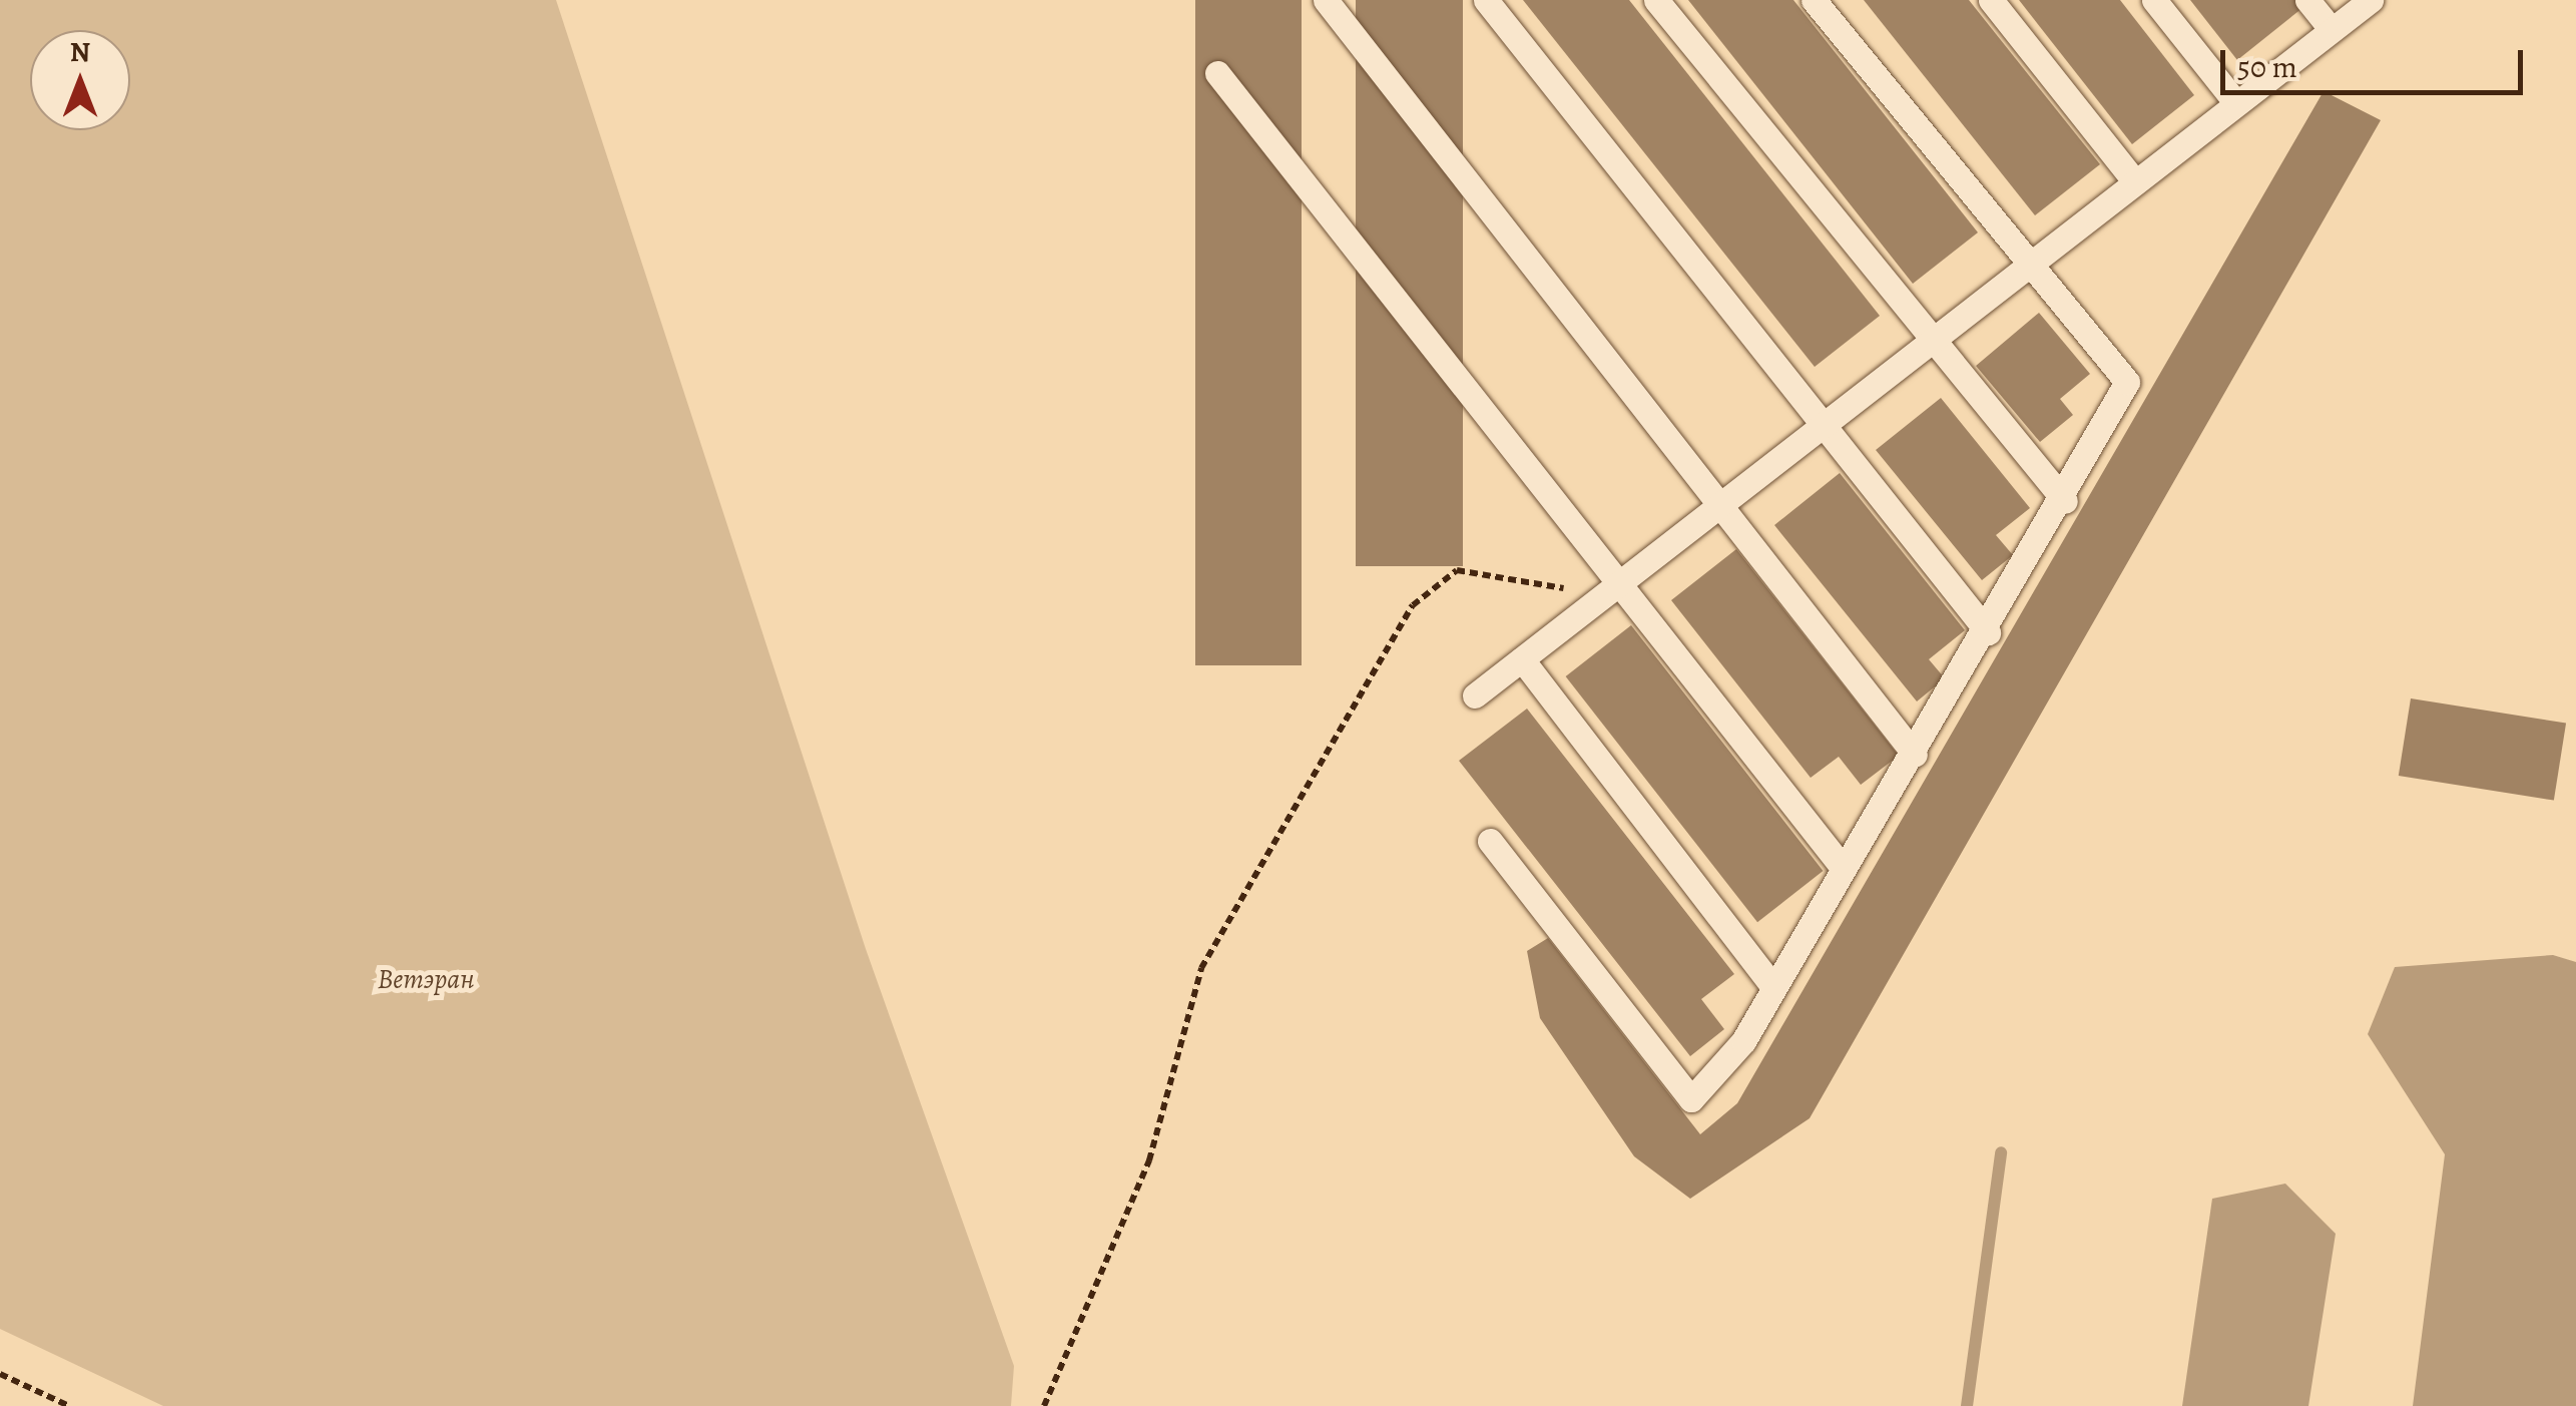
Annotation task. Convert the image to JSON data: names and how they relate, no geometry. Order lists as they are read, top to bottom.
{
  "parks": ["Ветэран"],
  "scale_bar": "50 m",
  "north": "top"
}
